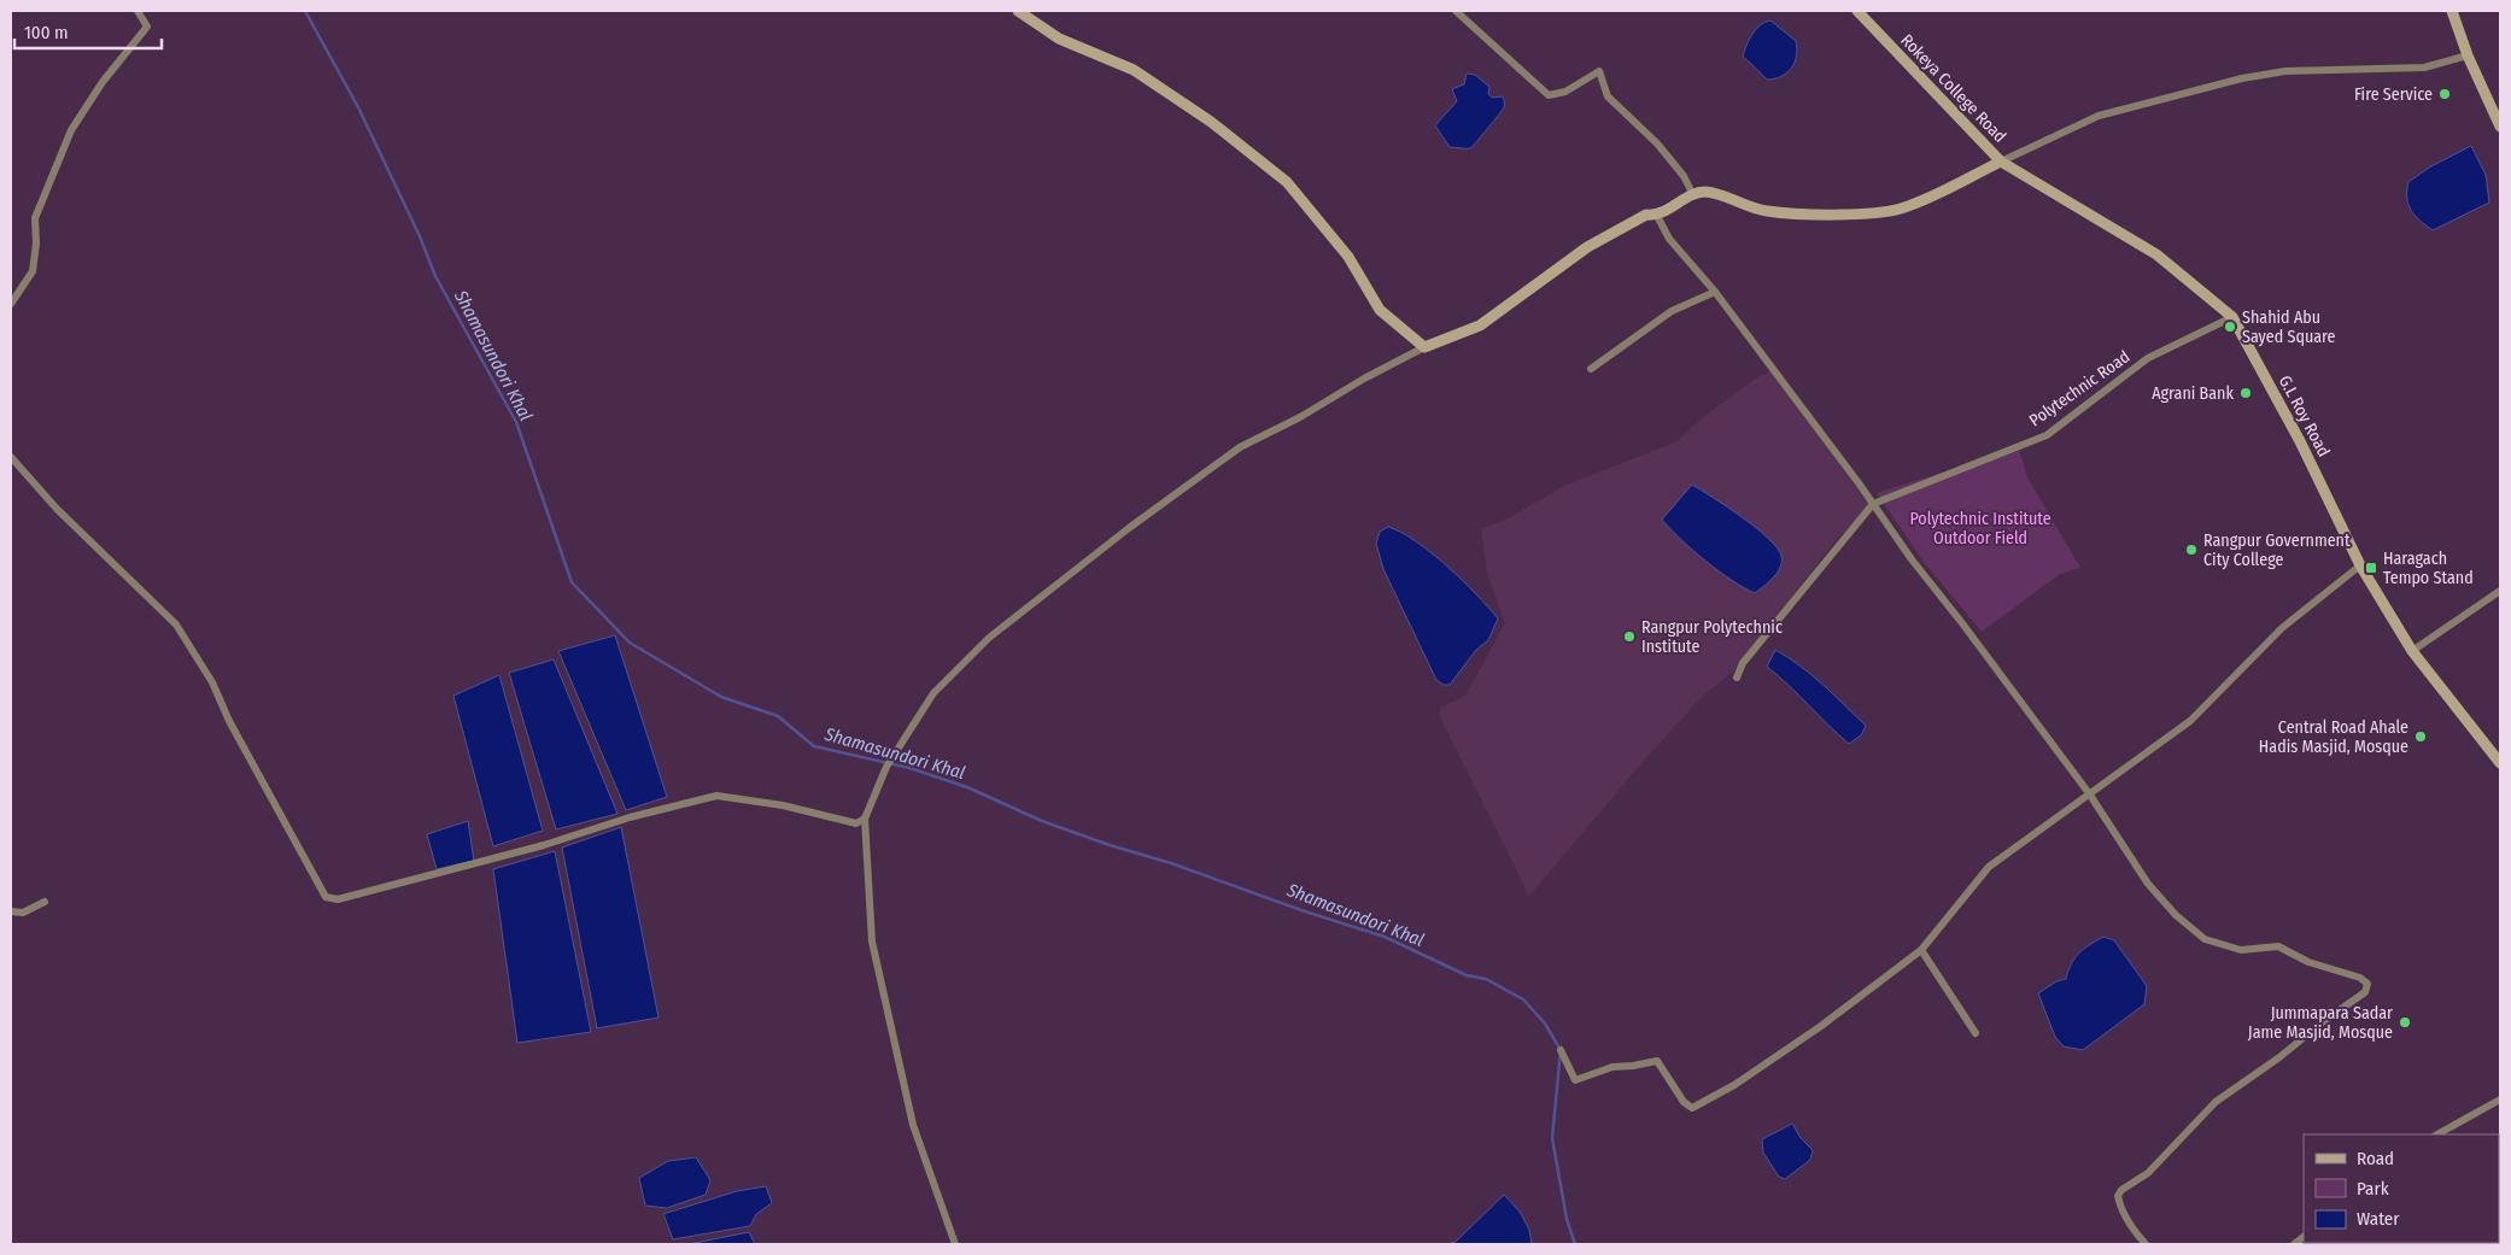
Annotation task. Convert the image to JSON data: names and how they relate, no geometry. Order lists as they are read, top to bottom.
{
  "streets": {
    "main road": ["Rokeya College Road", "G.L Roy Road"],
    "street": ["Polytechnic Road"]
  },
  "crossings": [
    ["Rokeya College Road", "G.L Roy Road"],
    ["Polytechnic Road", "G.L Roy Road"]
  ],
  "water": ["Shamasundori Khal"],
  "parks": ["Polytechnic Institute Outdoor Field"],
  "places": {
    "other": [
      "Fire Service",
      "Shahid Abu Sayed Square",
      "Agrani Bank",
      "Rangpur Government City College",
      "Rangpur Polytechnic Institute",
      "Central Road Ahale Hadis Masjid, Mosque",
      "Jummapara Sadar Jame Masjid, Mosque"
    ],
    "transit": ["Haragach Tempo Stand"]
  },
  "legend": ["Road", "Park", "Water"],
  "scale_bar": "100 m"
}
